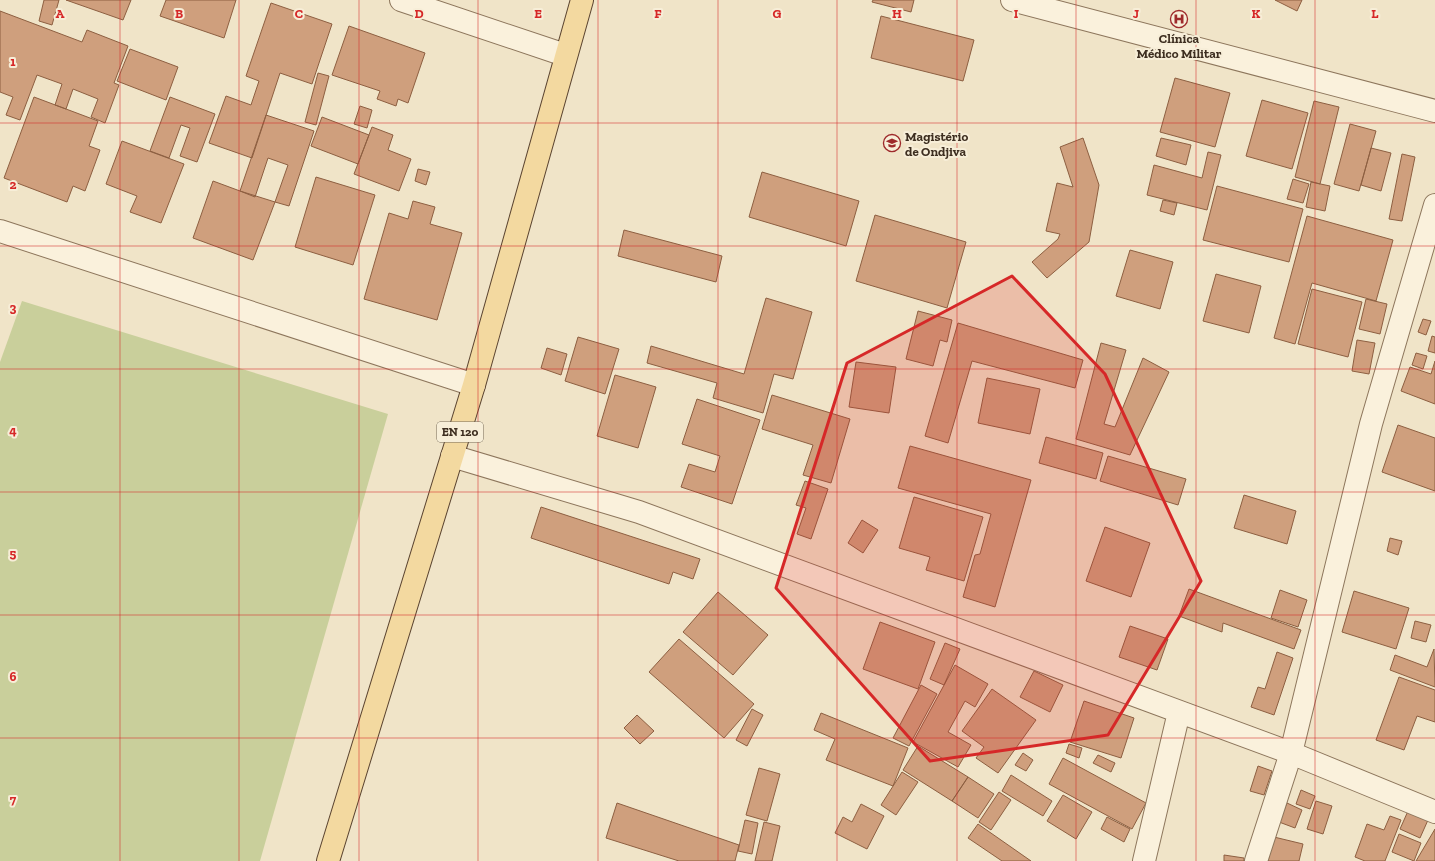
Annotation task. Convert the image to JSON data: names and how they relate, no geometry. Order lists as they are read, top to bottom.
{
  "streets": {
    "main road": ["EN 120"]
  },
  "places": {
    "hospital": ["Clínica Médico Militar"],
    "school or university": ["Magistério de Ondjiva"]
  },
  "grid": {
    "columns": [
      "A",
      "B",
      "C",
      "D",
      "E",
      "F",
      "G",
      "H",
      "I",
      "J",
      "K",
      "L"
    ],
    "rows": [
      "1",
      "2",
      "3",
      "4",
      "5",
      "6",
      "7"
    ]
  }
}
